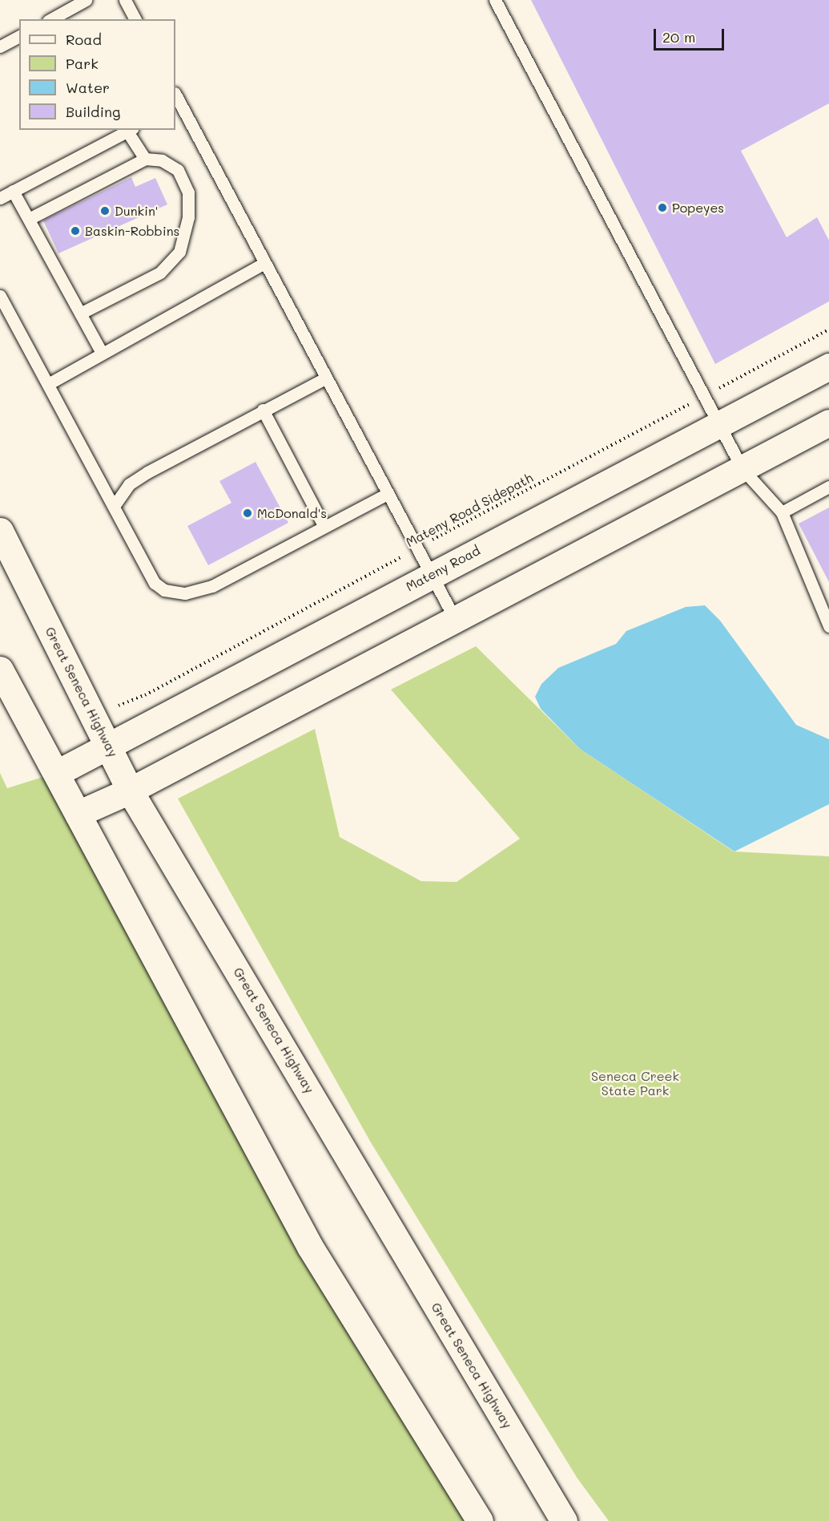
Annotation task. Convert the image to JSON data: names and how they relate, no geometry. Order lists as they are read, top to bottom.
{
  "streets": {
    "main road": ["Mateny Road", "Great Seneca Highway"],
    "path": ["Mateny Road Sidepath"]
  },
  "crossings": [
    ["Mateny Road", "Great Seneca Highway"]
  ],
  "parks": ["Seneca Creek State Park"],
  "places": [
    "Popeyes",
    "Dunkin'",
    "Baskin-Robbins",
    "McDonald's"
  ],
  "legend": [
    "Road",
    "Park",
    "Water",
    "Building"
  ],
  "scale_bar": "20 m"
}
